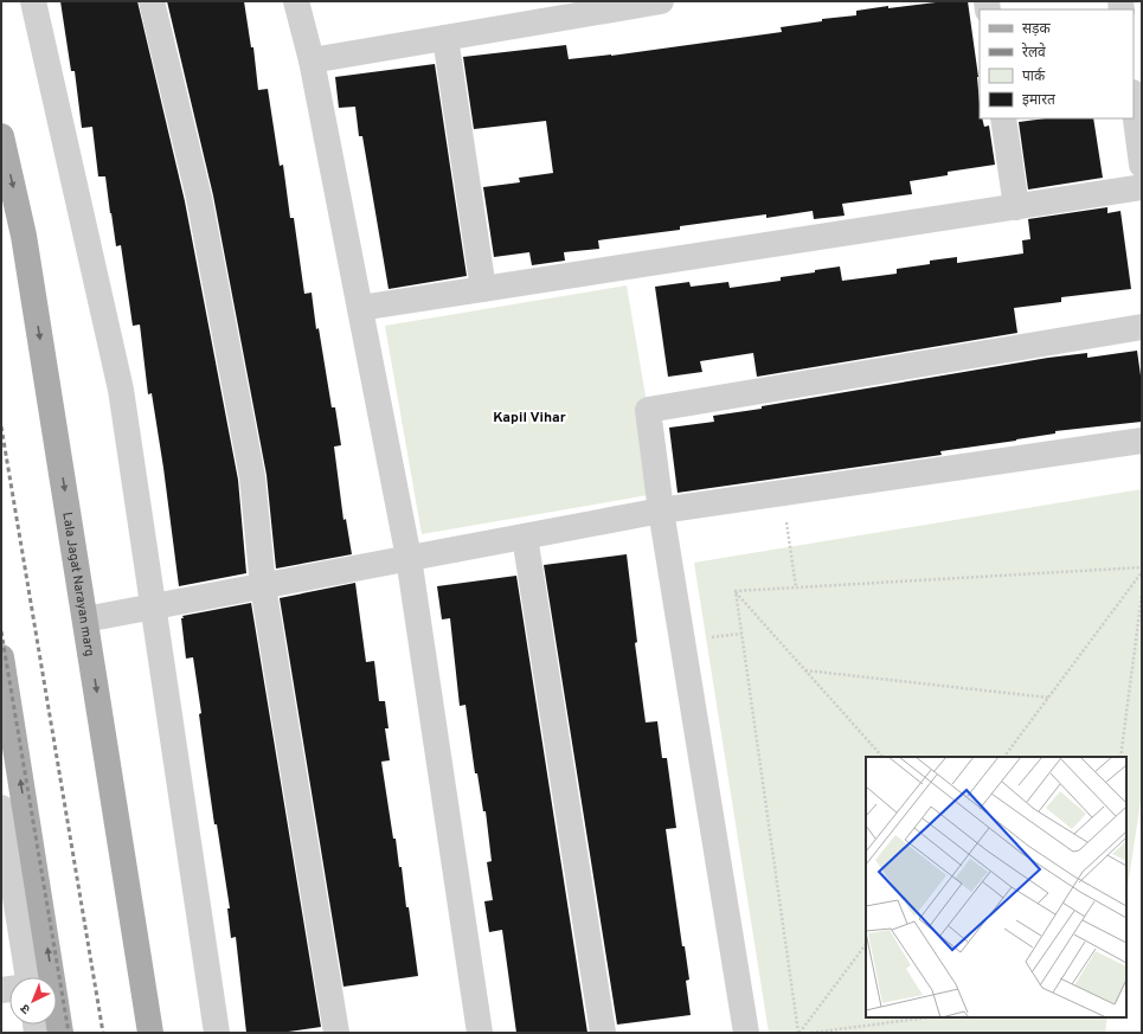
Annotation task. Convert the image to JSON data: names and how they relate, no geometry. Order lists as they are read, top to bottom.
{
  "streets": {
    "main road": ["Lala Jagat Narayan marg"]
  },
  "districts": ["Kapil Vihar"],
  "legend": [
    "सड़क",
    "रेलवे",
    "पार्क",
    "इमारत"
  ],
  "north": "bottom left"
}
